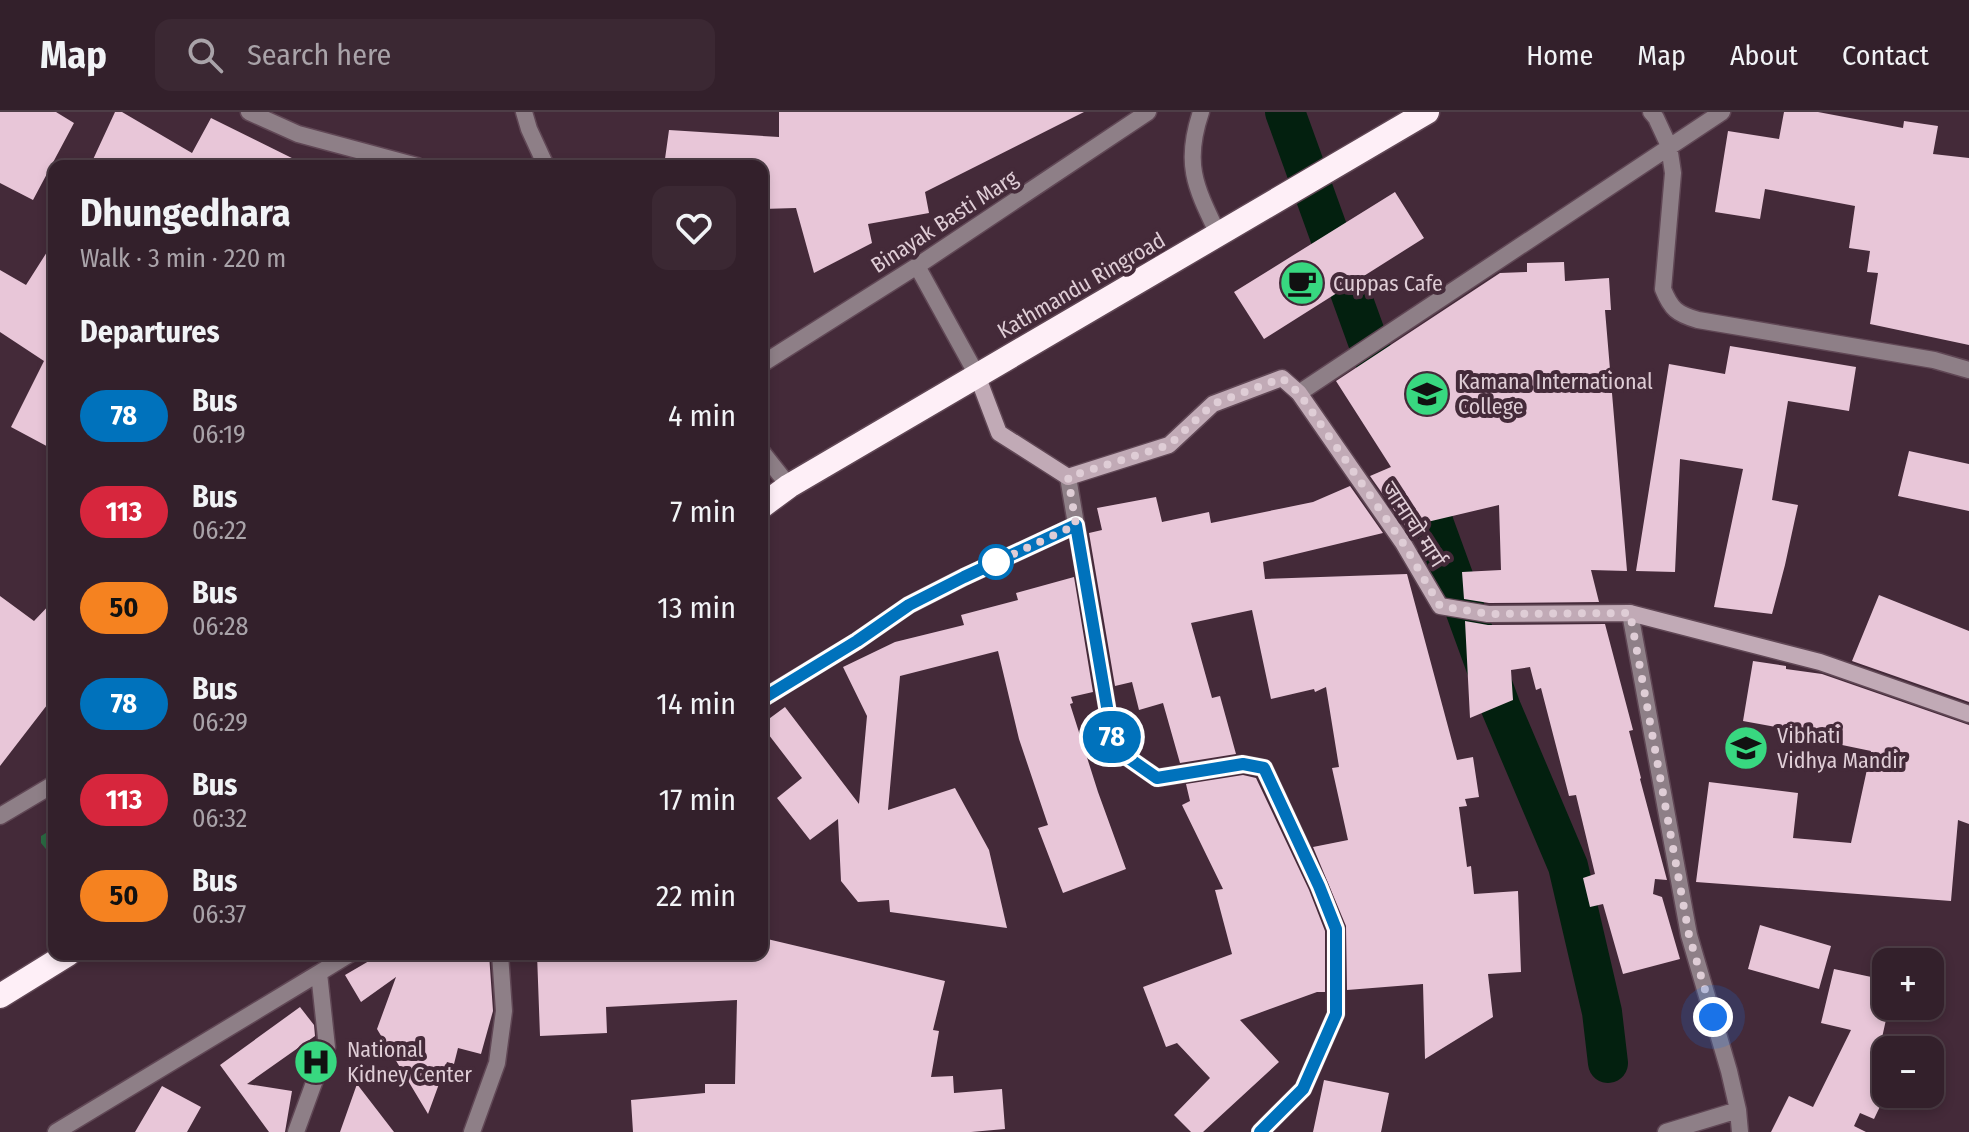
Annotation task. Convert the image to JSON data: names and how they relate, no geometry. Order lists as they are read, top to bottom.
{
  "streets": {
    "highway": ["Kathmandu Ringroad"],
    "street": ["Binayak Basti Marg", "जामाचो मार्ग"]
  },
  "places": {
    "cafe": ["Cuppas Cafe"],
    "school or university": ["Kamana International College", "Vibhati Vidhya Mandir"],
    "hospital": ["National Kidney Center"]
  },
  "lines": ["bus line 78"],
  "page": {
    "header": "Map",
    "search": "Search here",
    "nav": [
      "Home",
      "Map",
      "About",
      "Contact"
    ],
    "on_map": "78",
    "heading": [
      ["Dhungedhara", "Walk · 3 min · 220 m"],
      "Departures"
    ],
    "list": [
      {
        "mark": "78",
        "name": "Bus",
        "note": "06:19",
        "value": "4 min"
      },
      {
        "mark": "113",
        "name": "Bus",
        "note": "06:22",
        "value": "7 min"
      },
      {
        "mark": "50",
        "name": "Bus",
        "note": "06:28",
        "value": "13 min"
      },
      {
        "mark": "78",
        "name": "Bus",
        "note": "06:29",
        "value": "14 min"
      },
      {
        "mark": "113",
        "name": "Bus",
        "note": "06:32",
        "value": "17 min"
      },
      {
        "mark": "50",
        "name": "Bus",
        "note": "06:37",
        "value": "22 min"
      }
    ],
    "map_buttons": ["+", "−"]
  }
}
